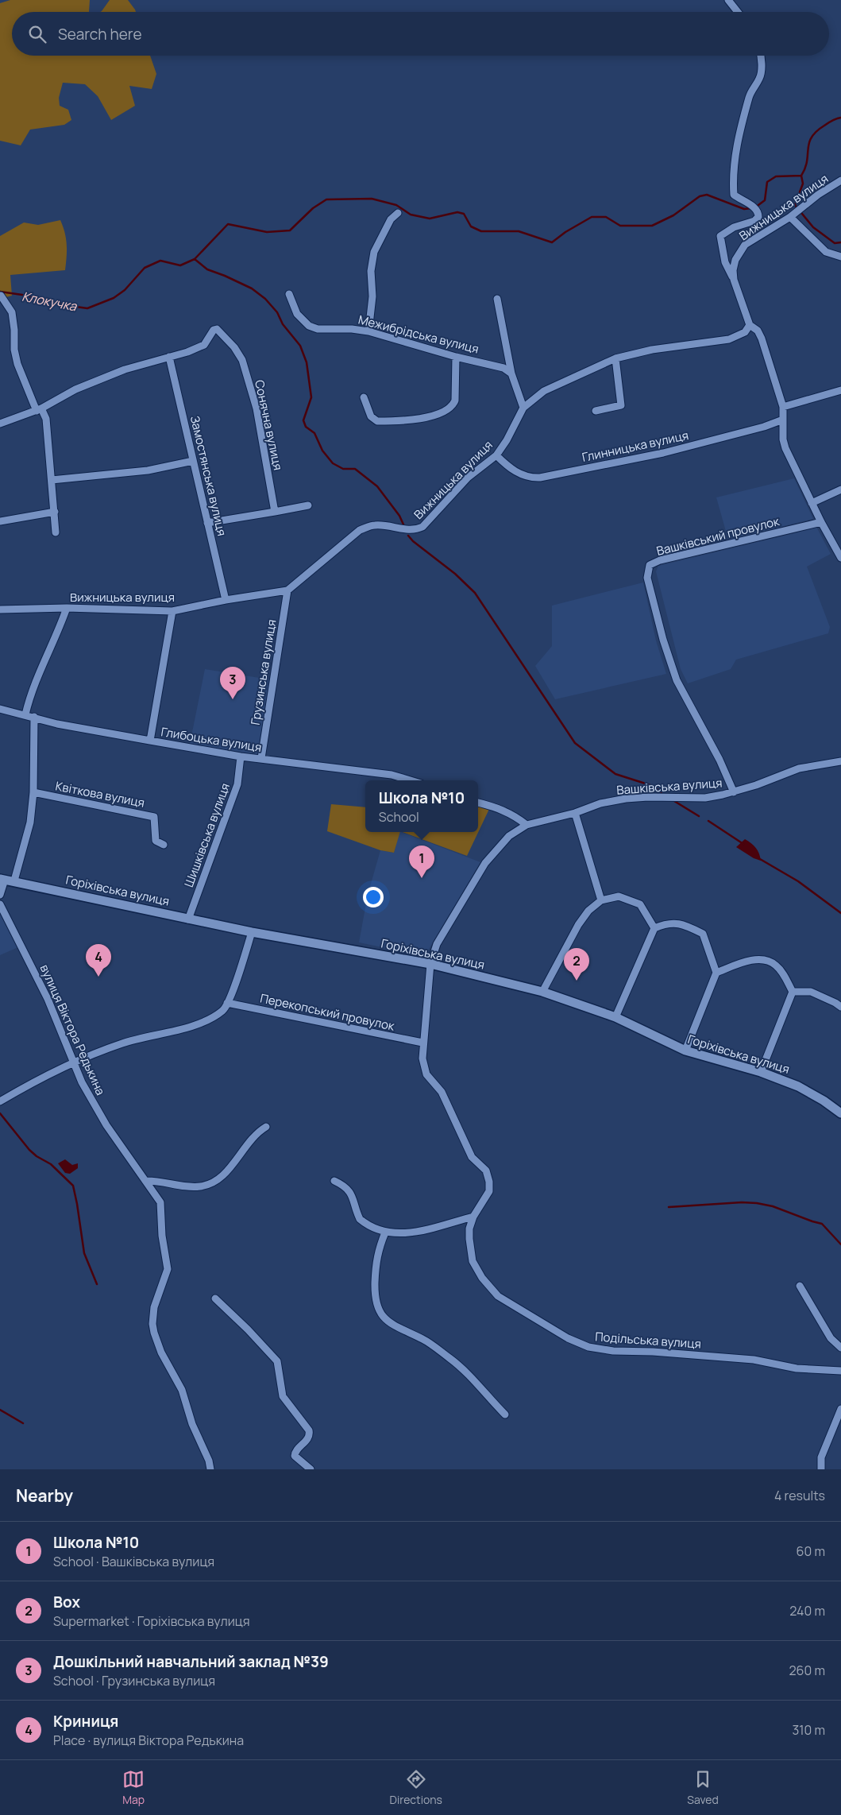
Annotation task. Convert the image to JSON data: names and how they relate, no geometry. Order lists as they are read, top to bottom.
{
  "streets": {
    "street": [
      "Вижницька вулиця",
      "Межибрідська вулиця",
      "Сонячна вулиця",
      "Глинницька вулиця",
      "Замостянська вулиця",
      "Вашківський провулок",
      "Грузинська вулиця",
      "Глибоцька вулиця",
      "Вашківська вулиця",
      "Квіткова вулиця",
      "Шишківська вулиця",
      "Горіхівська вулиця",
      "Перекопський провулок",
      "вулиця Віктора Редькина",
      "Подільська вулиця"
    ]
  },
  "crossings": [
    ["Вижницька вулиця", "Глинницька вулиця"],
    ["Вижницька вулиця", "Замостянська вулиця"],
    ["Вижницька вулиця", "Грузинська вулиця"],
    ["Сонячна вулиця", "Замостянська вулиця"],
    ["Вашківський провулок", "Вашківська вулиця"],
    ["Грузинська вулиця", "Глибоцька вулиця"],
    ["Глибоцька вулиця", "Шишківська вулиця"],
    ["Вашківська вулиця", "Горіхівська вулиця"],
    ["Вашківська вулиця", "Подільська вулиця"],
    ["Шишківська вулиця", "Горіхівська вулиця"],
    ["Горіхівська вулиця", "Подільська вулиця"],
    ["Перекопський провулок", "Подільська вулиця"]
  ],
  "water": ["Клокучка"],
  "page": {
    "search": "Search here",
    "pins": [
      "3",
      "1",
      "4",
      "2"
    ],
    "popup": ["Школа №10", "School"],
    "heading": ["Nearby", "4 results"],
    "list": [
      {
        "mark": "1",
        "name": "Школа №10",
        "note": "School · Вашківська вулиця",
        "value": "60 m"
      },
      {
        "mark": "2",
        "name": "Box",
        "note": "Supermarket · Горіхівська вулиця",
        "value": "240 m"
      },
      {
        "mark": "3",
        "name": "Дошкільний навчальний заклад №39",
        "note": "School · Грузинська вулиця",
        "value": "260 m"
      },
      {
        "mark": "4",
        "name": "Криниця",
        "note": "Place · вулиця Віктора Редькина",
        "value": "310 m"
      }
    ],
    "nav": ["Map", "Directions", "Saved"]
  }
}
